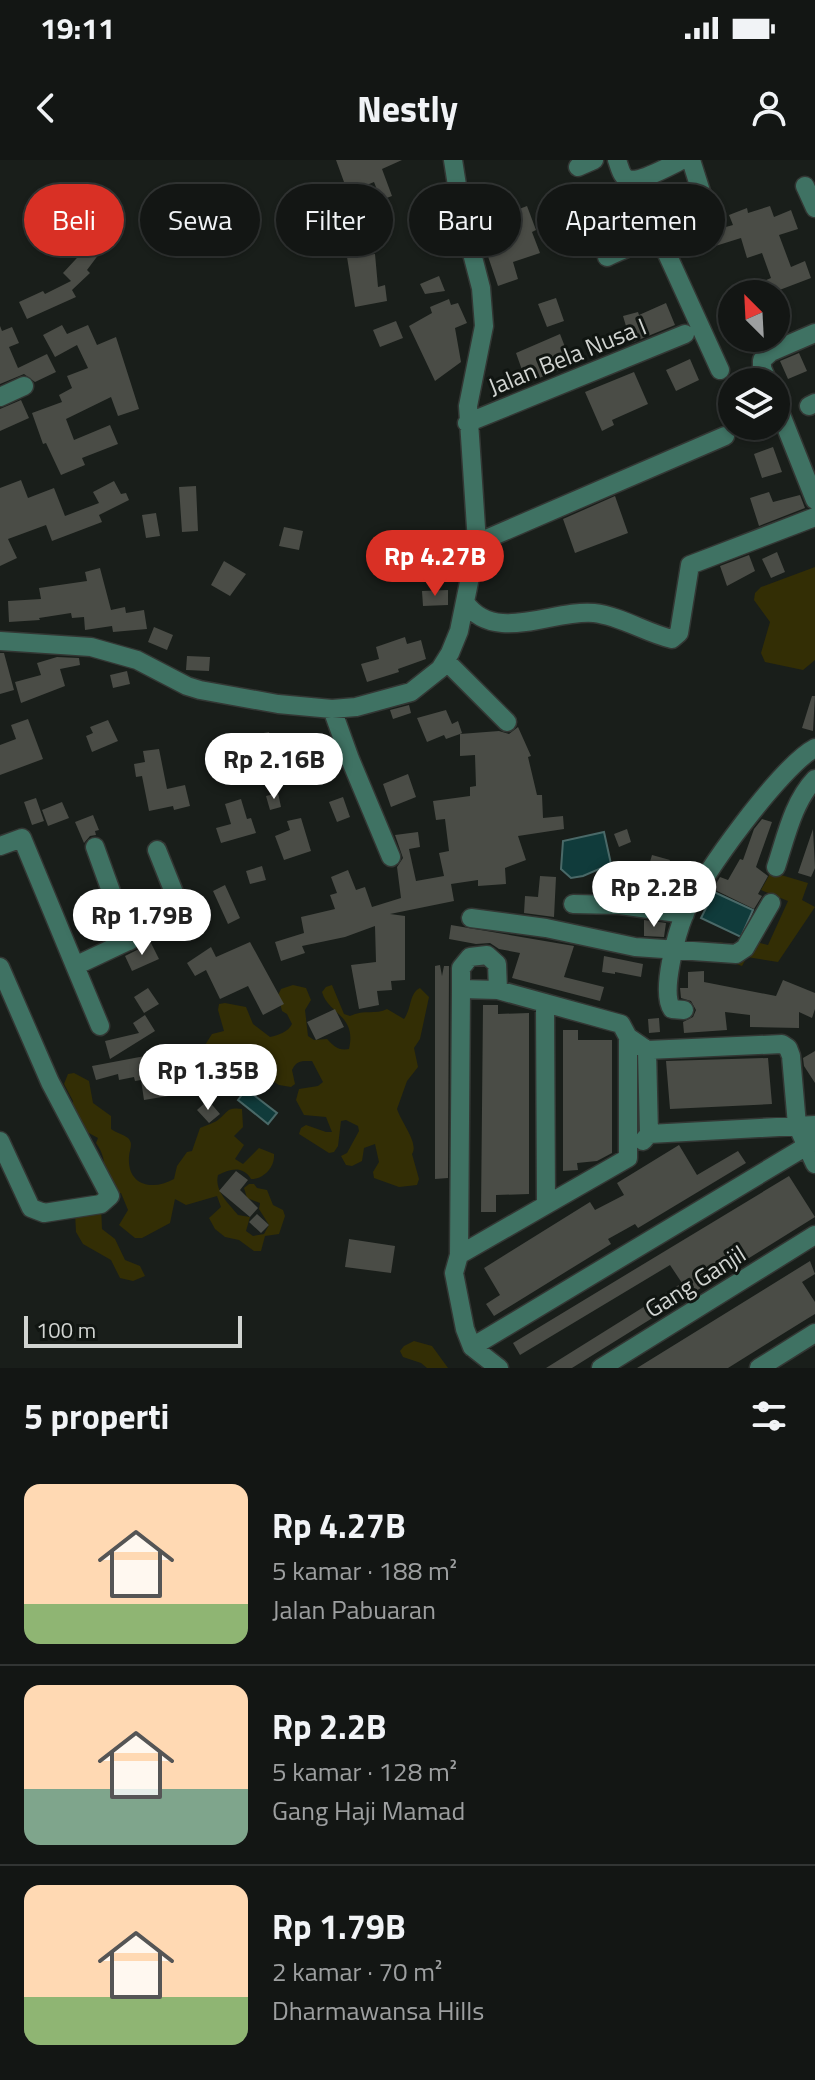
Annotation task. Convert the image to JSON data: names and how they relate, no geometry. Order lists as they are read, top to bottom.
{
  "streets": {
    "street": ["Jalan Bela Nusa I", "Gang Ganjil"]
  },
  "scale_bar": "100 m",
  "north": "top left",
  "page": {
    "status": "19:11",
    "header": "Nestly",
    "chip": [
      "Beli",
      "Sewa",
      "Filter",
      "Baru",
      "Apartemen"
    ],
    "price": [
      "Rp 4.27B",
      "Rp 2.16B",
      "Rp 2.2B",
      "Rp 1.79B",
      "Rp 1.35B"
    ],
    "scale": "100 m",
    "heading": "5 properti",
    "list": [
      {
        "name": "Rp 4.27B",
        "note": "5 kamar · 188 m² · Jalan Pabuaran"
      },
      {
        "name": "Rp 2.2B",
        "note": "5 kamar · 128 m² · Gang Haji Mamad"
      },
      {
        "name": "Rp 1.79B",
        "note": "2 kamar · 70 m² · Dharmawansa Hills"
      }
    ]
  }
}
